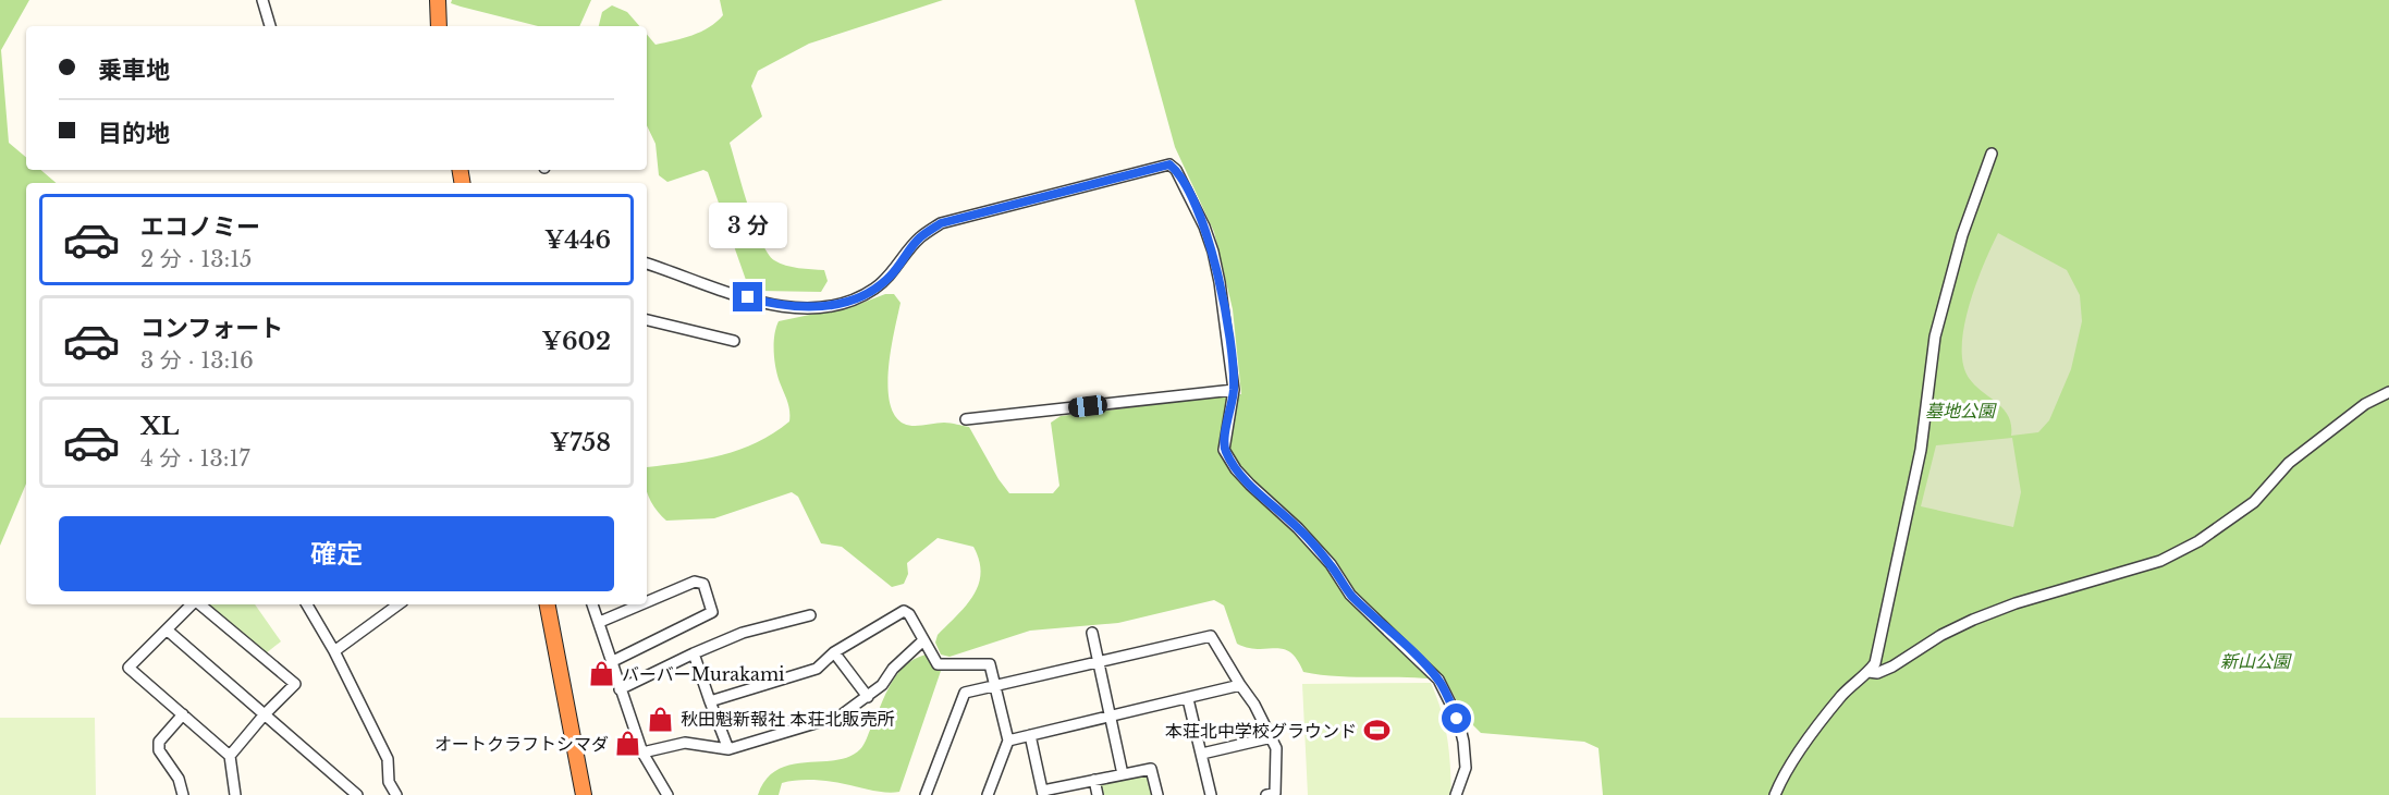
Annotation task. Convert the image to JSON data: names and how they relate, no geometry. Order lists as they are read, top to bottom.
{
  "parks": ["墓地公園", "新山公園"],
  "places": {
    "shop": ["バーバーMurakami", "秋田魁新報社 本荘北販売所", "オートクラフトシマダ"],
    "sports": ["本荘北中学校グラウンド"]
  },
  "page": {
    "banner": ["乗車地", "目的地"],
    "list": [
      {
        "name": "エコノミー",
        "note": "2 分 · 13:15",
        "value": "¥446"
      },
      {
        "name": "コンフォート",
        "note": "3 分 · 13:16",
        "value": "¥602"
      },
      {
        "name": "XL",
        "note": "4 分 · 13:17",
        "value": "¥758"
      }
    ],
    "bubble": "3 分",
    "buttons": "確定"
  }
}
